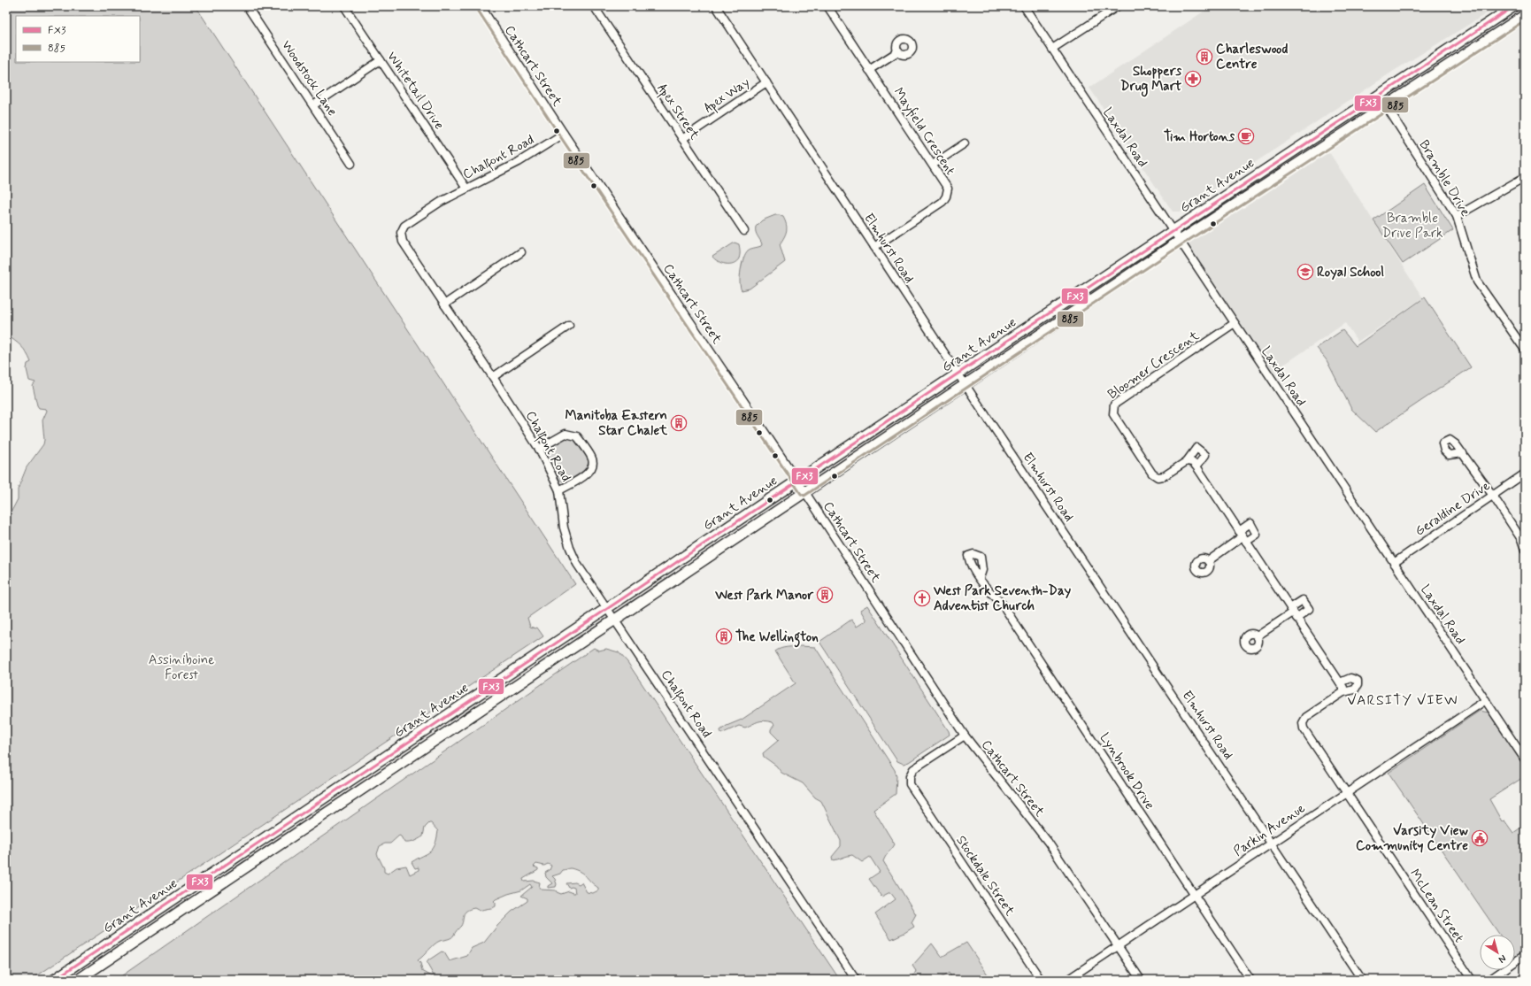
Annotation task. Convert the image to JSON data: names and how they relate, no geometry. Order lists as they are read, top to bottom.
{
  "streets": {
    "main road": ["Grant Avenue"],
    "street": [
      "Cathcart Street",
      "Woodstock Lane",
      "Whitetail Drive",
      "Apex Way",
      "Apex Street",
      "Mayfield Crescent",
      "Laxdal Road",
      "Chalfont Road",
      "Bramble Drive",
      "Elmhurst Road",
      "Bloomer Crescent",
      "Geraldine Drive",
      "Lynbrook Drive",
      "Parkin Avenue",
      "Stockdale Street",
      "McLean Street"
    ]
  },
  "crossings": [
    ["Cathcart Street", "Chalfont Road"],
    ["Cathcart Street", "Grant Avenue"],
    ["Cathcart Street", "Parkin Avenue"],
    ["Cathcart Street", "Stockdale Street"],
    ["Whitetail Drive", "Chalfont Road"],
    ["Apex Way", "Apex Street"],
    ["Apex Way", "Elmhurst Road"],
    ["Mayfield Crescent", "Elmhurst Road"],
    ["Laxdal Road", "Grant Avenue"],
    ["Laxdal Road", "Bloomer Crescent"],
    ["Laxdal Road", "Geraldine Drive"],
    ["Laxdal Road", "Parkin Avenue"],
    ["Chalfont Road", "Grant Avenue"],
    ["Bramble Drive", "Grant Avenue"],
    ["Grant Avenue", "Elmhurst Road"],
    ["Elmhurst Road", "Parkin Avenue"],
    ["Lynbrook Drive", "Parkin Avenue"],
    ["Parkin Avenue", "McLean Street"]
  ],
  "districts": ["VARSITY VIEW"],
  "parks": ["Bramble Drive Park", "Assiniboine Forest"],
  "places": {
    "building": [
      "Charleswood Centre",
      "Manitoba Eastern Star Chalet",
      "West Park Manor",
      "The Wellington"
    ],
    "pharmacy": ["Shoppers Drug Mart"],
    "cafe": ["Tim Hortons"],
    "school or university": ["Royal School"],
    "church": ["West Park Seventh-Day Adventist Church"],
    "public building": ["Varsity View Community Centre"]
  },
  "lines": ["transit line FX3", "transit line 885"],
  "legend": ["FX3", "885"],
  "north": "bottom right"
}
